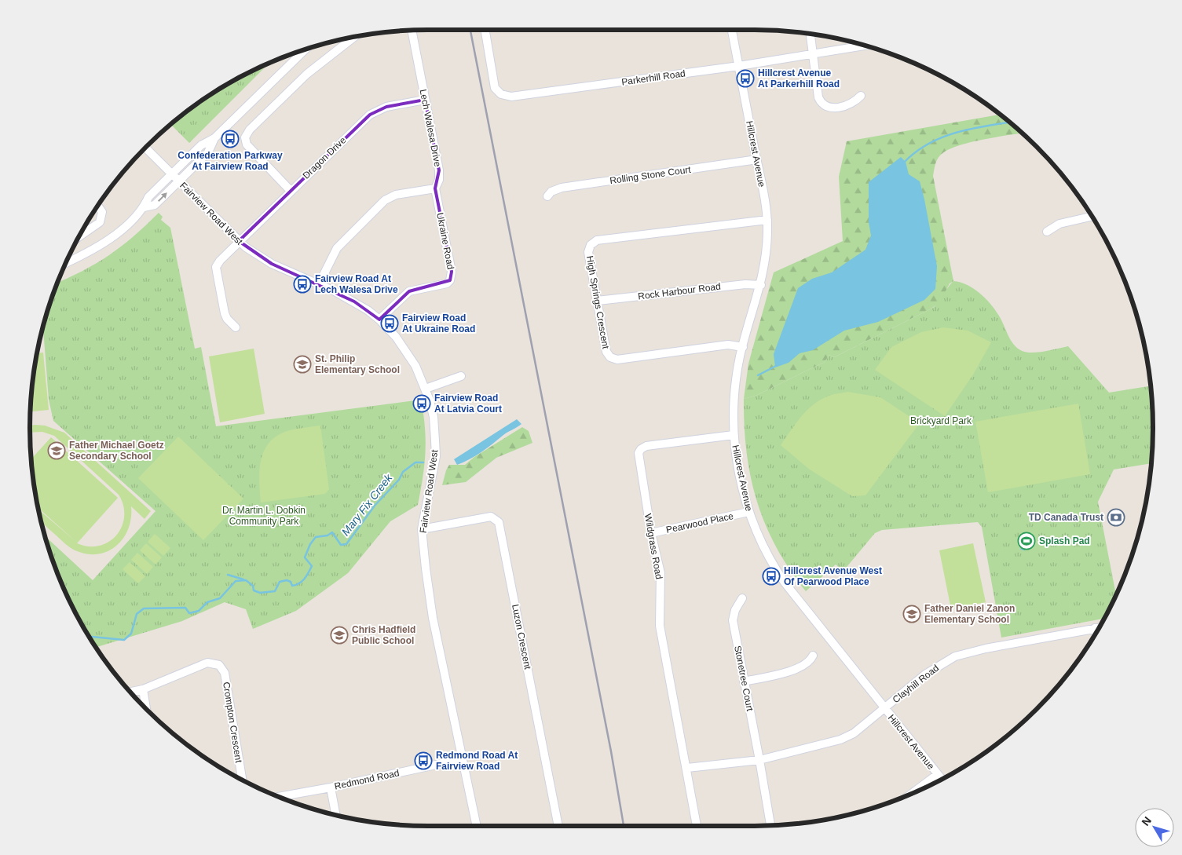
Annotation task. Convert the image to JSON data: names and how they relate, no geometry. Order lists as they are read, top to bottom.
{
  "streets": {
    "street": [
      "Parkerhill Road",
      "Lech Walesa Drive",
      "Hillcrest Avenue",
      "Dragon Drive",
      "Rolling Stone Court",
      "Fairview Road West",
      "Ukraine Road",
      "Rock Harbour Road",
      "High Springs Crescent",
      "Pearwood Place",
      "Wildgrass Road",
      "Luzon Crescent",
      "Stonetree Court",
      "Clayhill Road",
      "Crompton Crescent",
      "Redmond Road"
    ]
  },
  "crossings": [
    ["Parkerhill Road", "Hillcrest Avenue"],
    ["Lech Walesa Drive", "Dragon Drive"],
    ["Lech Walesa Drive", "Ukraine Road"],
    ["Hillcrest Avenue", "Rolling Stone Court"],
    ["Hillcrest Avenue", "Rock Harbour Road"],
    ["Hillcrest Avenue", "High Springs Crescent"],
    ["Hillcrest Avenue", "Pearwood Place"],
    ["Hillcrest Avenue", "Wildgrass Road"],
    ["Hillcrest Avenue", "Clayhill Road"],
    ["Dragon Drive", "Fairview Road West"],
    ["Fairview Road West", "Ukraine Road"],
    ["Fairview Road West", "Luzon Crescent"],
    ["Fairview Road West", "Redmond Road"],
    ["Rock Harbour Road", "High Springs Crescent"],
    ["Pearwood Place", "Wildgrass Road"],
    ["Wildgrass Road", "Clayhill Road"],
    ["Stonetree Court", "Clayhill Road"]
  ],
  "water": ["Mary Fix Creek"],
  "parks": ["Brickyard Park", "Dr. Martin L. Dobkin Community Park"],
  "places": {
    "bus stop": [
      "Hillcrest Avenue At Parkerhill Road",
      "Confederation Parkway At Fairview Road",
      "Fairview Road At Lech Walesa Drive",
      "Fairview Road At Ukraine Road",
      "Fairview Road At Latvia Court",
      "Hillcrest Avenue West Of Pearwood Place",
      "Redmond Road At Fairview Road"
    ],
    "school or university": [
      "St. Philip Elementary School",
      "Father Michael Goetz Secondary School",
      "Father Daniel Zanon Elementary School",
      "Chris Hadfield Public School"
    ],
    "bank": ["TD Canada Trust"],
    "sports": ["Splash Pad"]
  },
  "north": "top left"
}
